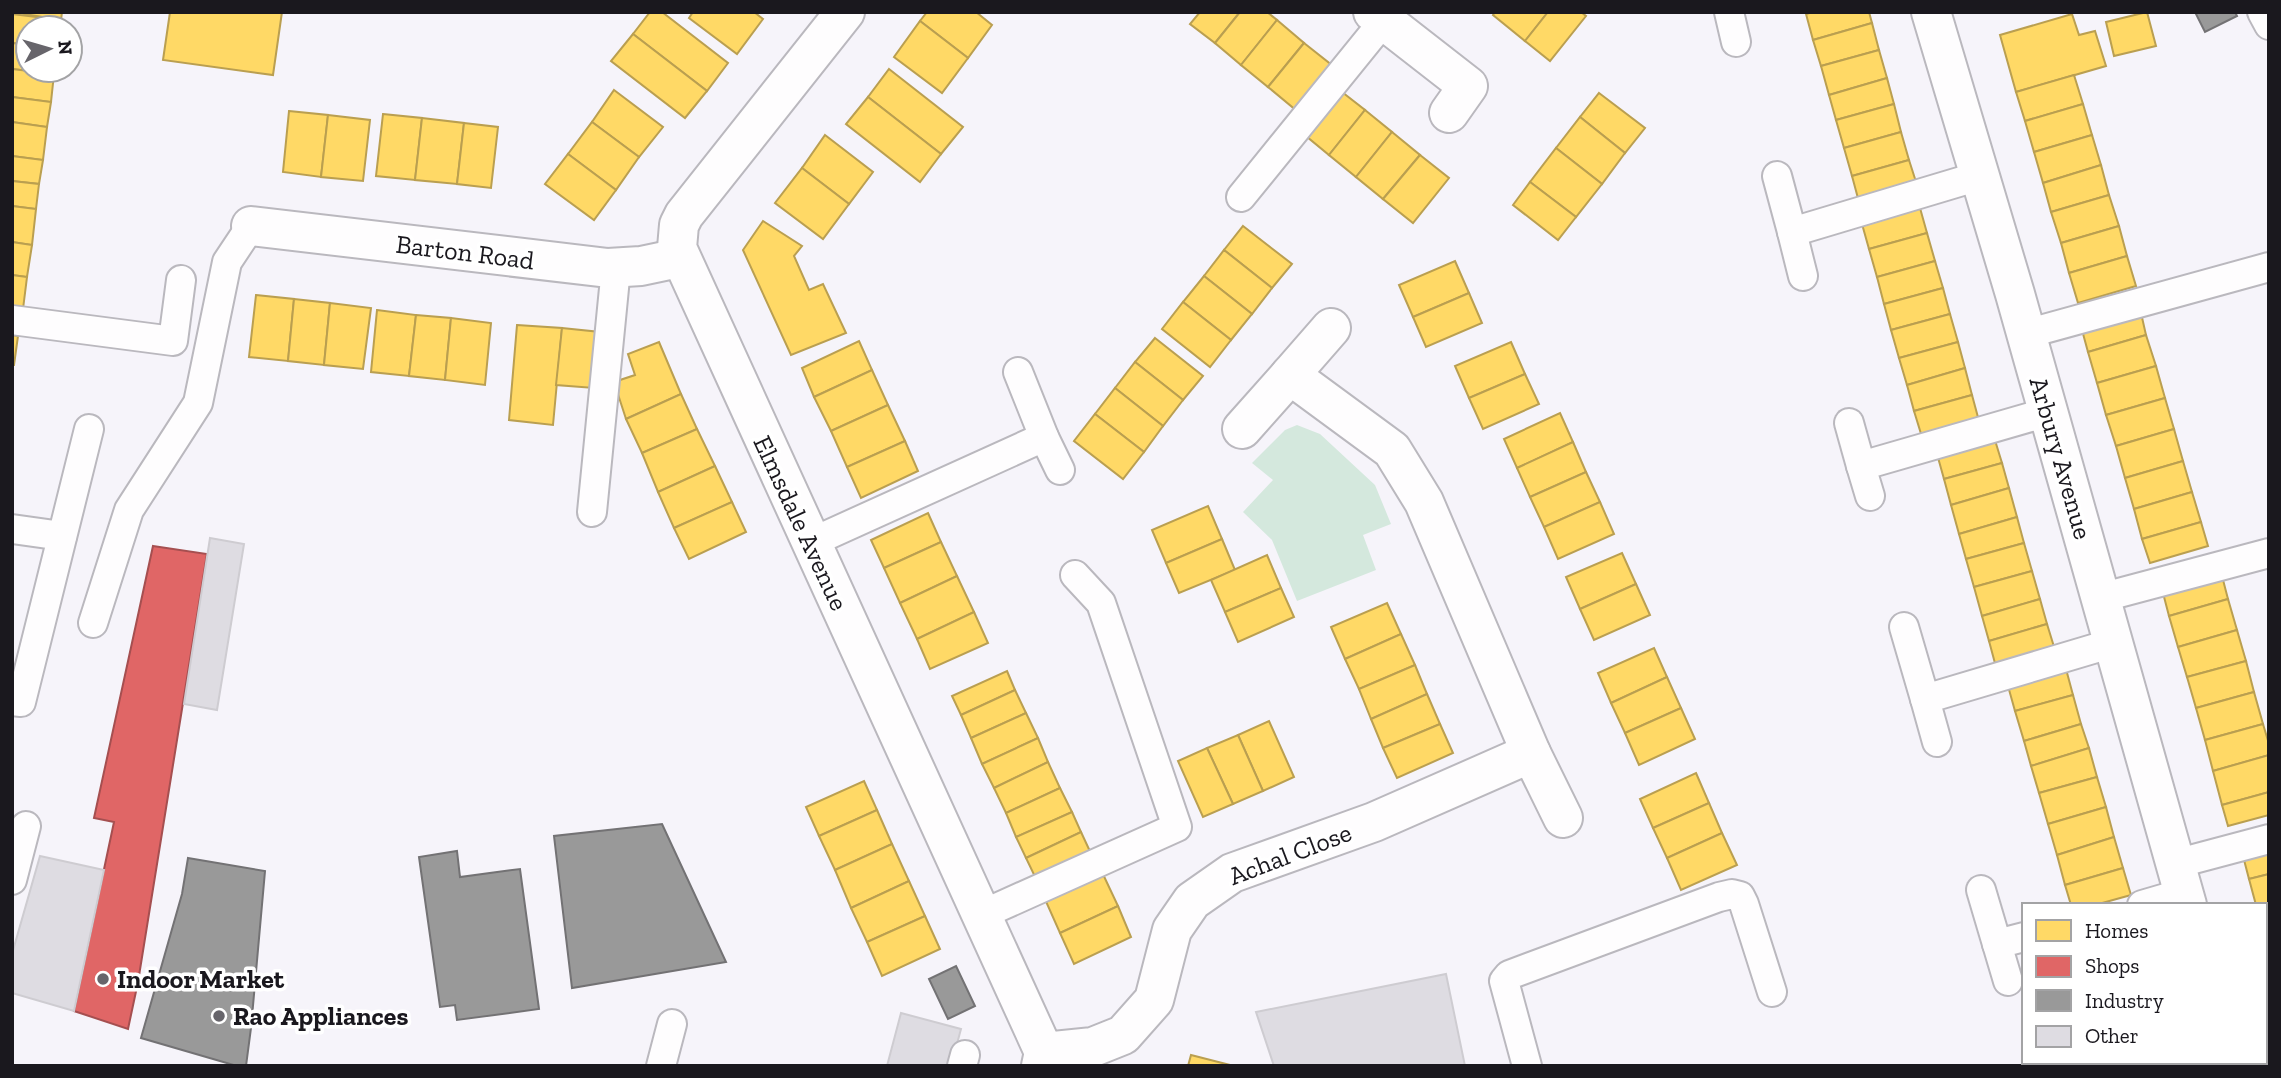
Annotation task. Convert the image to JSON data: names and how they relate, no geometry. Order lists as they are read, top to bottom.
{
  "streets": {
    "street": [
      "Barton Road",
      "Arbury Avenue",
      "Elmsdale Avenue",
      "Achal Close"
    ]
  },
  "crossings": [
    ["Barton Road", "Elmsdale Avenue"],
    ["Elmsdale Avenue", "Achal Close"]
  ],
  "places": ["Indoor Market", "Rao Appliances"],
  "legend": [
    "Homes",
    "Shops",
    "Industry",
    "Other"
  ],
  "north": "right"
}
